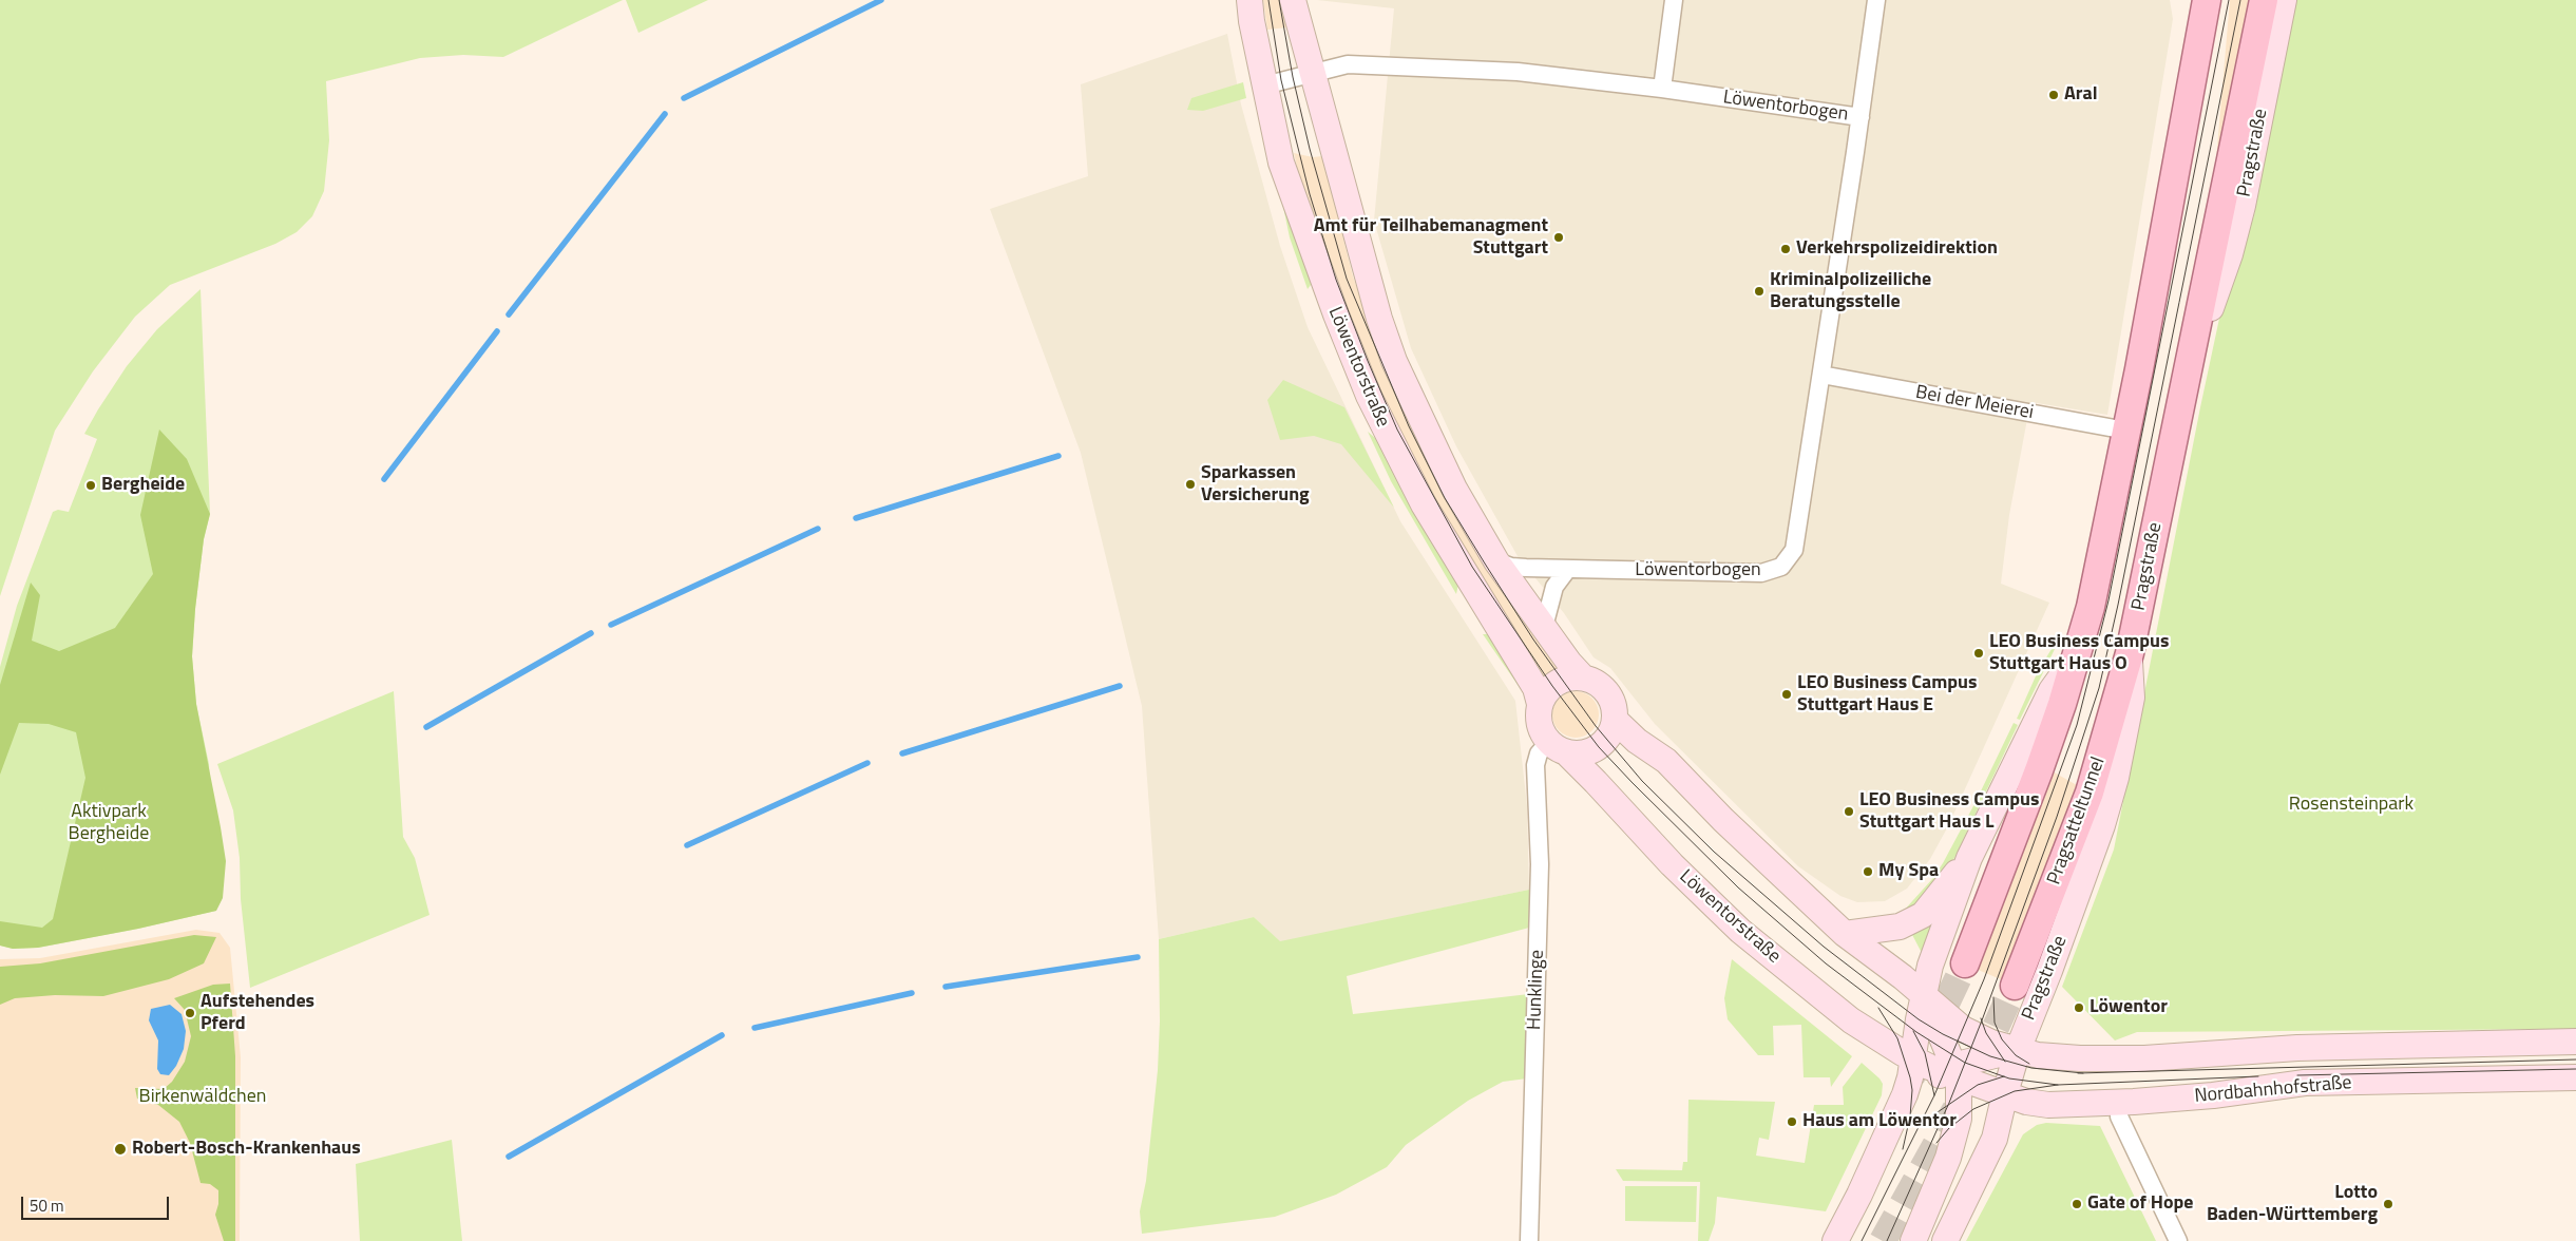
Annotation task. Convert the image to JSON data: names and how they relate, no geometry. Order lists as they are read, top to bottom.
{
  "streets": {
    "main road": [
      "Pragstraße",
      "Löwentorstraße",
      "Pragsatteltunnel",
      "Nordbahnhofstraße"
    ],
    "street": ["Löwentorbogen", "Bei der Meierei", "Hunklinge"]
  },
  "crossings": [
    ["Löwentorbogen", "Löwentorstraße"],
    ["Löwentorbogen", "Bei der Meierei"],
    ["Pragstraße", "Pragsatteltunnel"],
    ["Pragstraße", "Nordbahnhofstraße"],
    ["Löwentorstraße", "Hunklinge"],
    ["Löwentorstraße", "Nordbahnhofstraße"]
  ],
  "parks": ["Rosensteinpark", "Aktivpark Bergheide", "Birkenwäldchen"],
  "places": [
    "Aral",
    "Amt für Teilhabemanagment Stuttgart",
    "Verkehrspolizeidirektion",
    "Kriminalpolizeiliche Beratungsstelle",
    "Sparkassen Versicherung",
    "Bergheide",
    "LEO Business Campus Stuttgart Haus O",
    "LEO Business Campus Stuttgart Haus E",
    "LEO Business Campus Stuttgart Haus L",
    "My Spa",
    "Löwentor",
    "Aufstehendes Pferd",
    "Haus am Löwentor",
    "Robert-Bosch-Krankenhaus",
    "Gate of Hope",
    "Lotto Baden-Württemberg"
  ],
  "scale_bar": "50 m"
}
